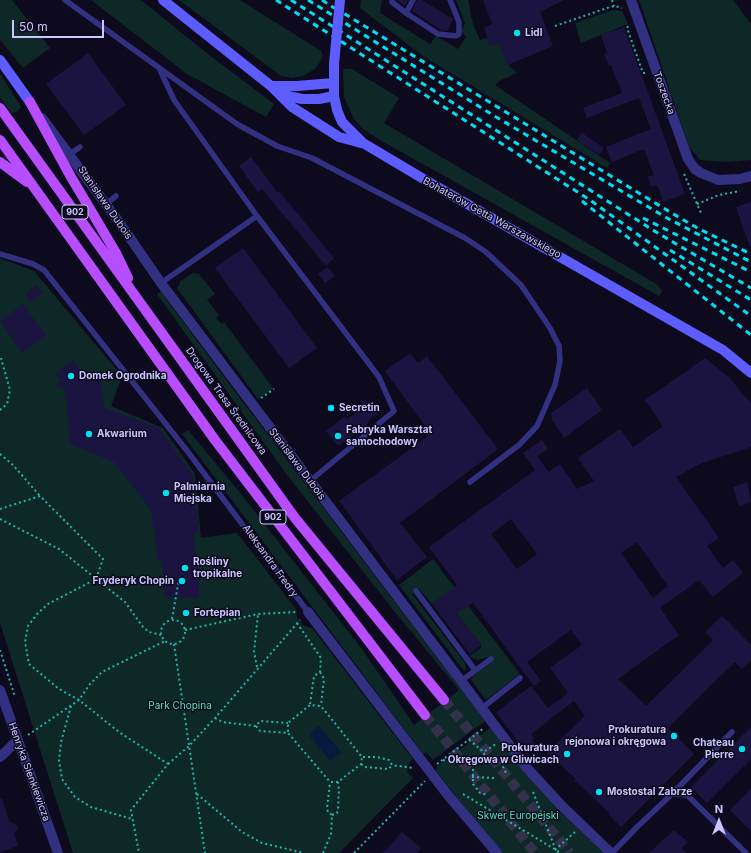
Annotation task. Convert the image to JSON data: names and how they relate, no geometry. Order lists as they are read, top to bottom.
{
  "streets": {
    "main road": [
      "Stanisława Dubois",
      "902",
      "Bohaterów Getta Warszawskiego",
      "Drogowa Trasa Średnicowa"
    ],
    "street": ["Toszecka", "Aleksandra Fredry", "Henryka Sienkiewicza"]
  },
  "parks": ["Park Chopina", "Skwer Europejski"],
  "places": [
    "Lidl",
    "Domek Ogrodnika",
    "Secretin",
    "Akwarium",
    "Fabryka Warsztat samochodowy",
    "Palmiarnia Miejska",
    "Rośliny tropikalne",
    "Fryderyk Chopin",
    "Fortepian",
    "Prokuratura rejonowa i okręgowa",
    "Chateau Pierre",
    "Prokuratura Okręgowa w Gliwicach",
    "Mostostal Zabrze"
  ],
  "scale_bar": "50 m",
  "north": "top"
}
